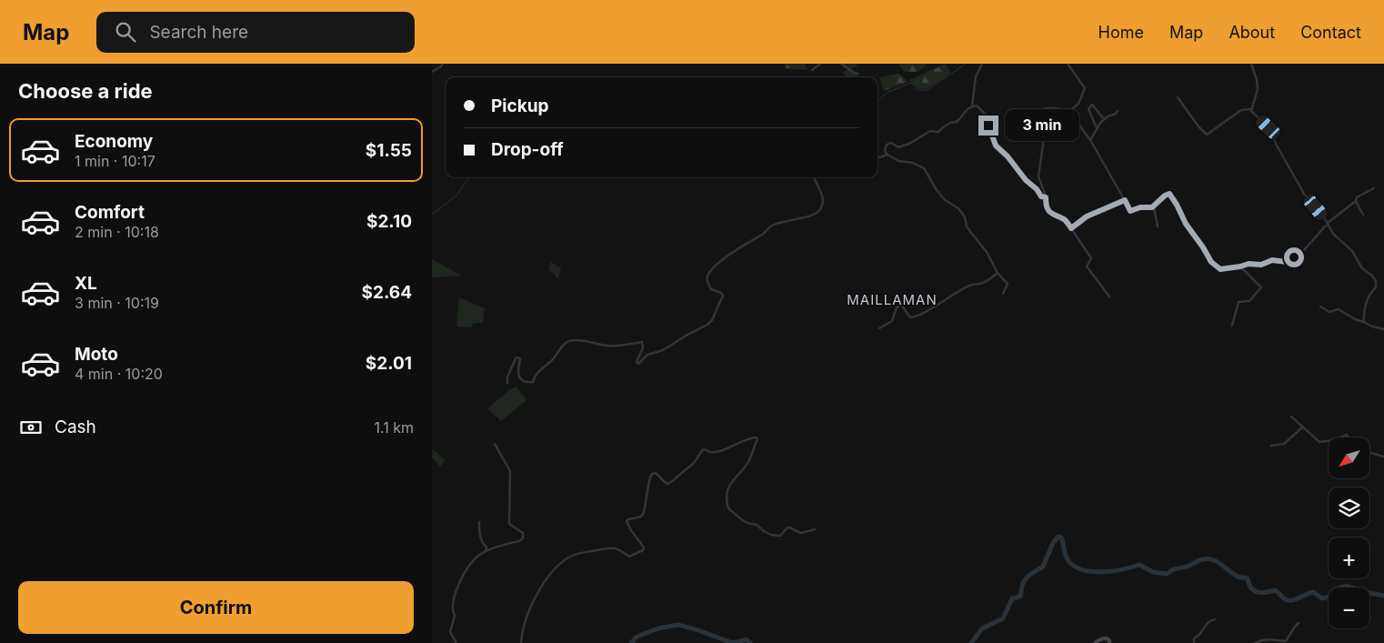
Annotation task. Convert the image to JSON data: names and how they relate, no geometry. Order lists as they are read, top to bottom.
{
  "districts": ["MAILLAMAN"],
  "north": "bottom left",
  "page": {
    "header": "Map",
    "search": "Search here",
    "nav": [
      "Home",
      "Map",
      "About",
      "Contact"
    ],
    "heading": "Choose a ride",
    "banner": ["Pickup", "Drop-off"],
    "bubble": "3 min",
    "list": [
      {
        "name": "Economy",
        "note": "1 min · 10:17",
        "value": "$1.55"
      },
      {
        "name": "Comfort",
        "note": "2 min · 10:18",
        "value": "$2.10"
      },
      {
        "name": "XL",
        "note": "3 min · 10:19",
        "value": "$2.64"
      },
      {
        "name": "Moto",
        "note": "4 min · 10:20",
        "value": "$2.01"
      }
    ],
    "pay": ["Cash", "1.1 km"],
    "map_buttons": ["+", "−"],
    "buttons": "Confirm"
  }
}
